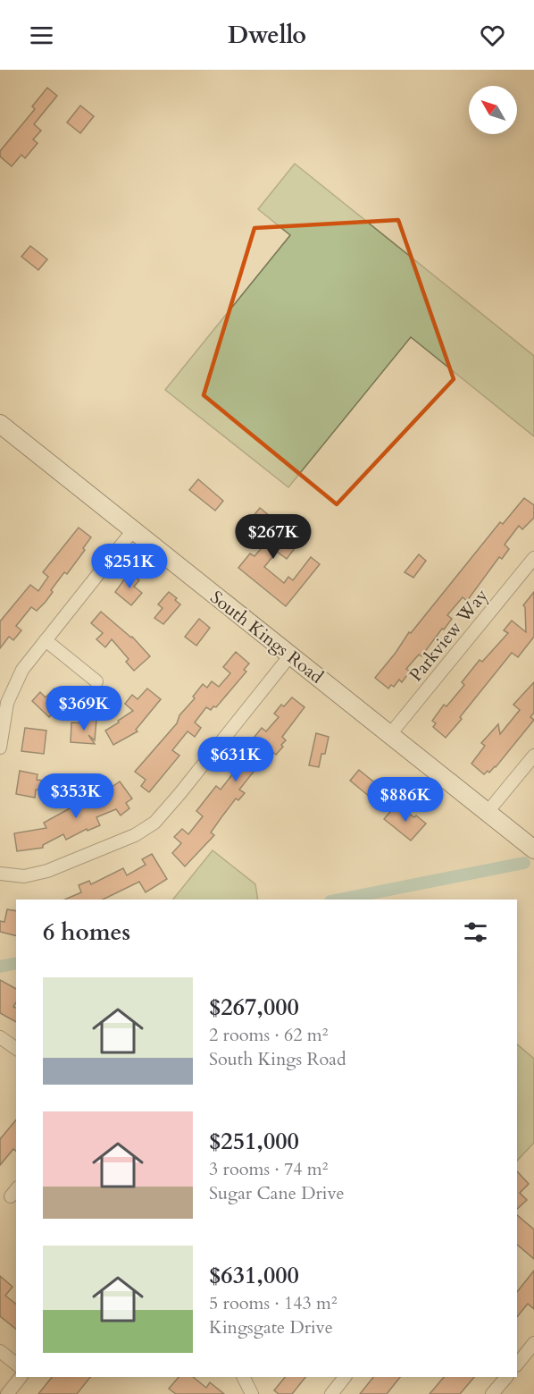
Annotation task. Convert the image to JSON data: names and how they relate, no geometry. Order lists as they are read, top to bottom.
{
  "streets": {
    "main road": ["South Kings Road"],
    "street": ["Parkview Way"]
  },
  "crossings": [
    ["Parkview Way", "South Kings Road"]
  ],
  "north": "top left",
  "page": {
    "header": "Dwello",
    "price": [
      "$267K",
      "$251K",
      "$369K",
      "$631K",
      "$353K",
      "$886K"
    ],
    "heading": "6 homes",
    "list": [
      {
        "name": "$267,000",
        "note": "2 rooms · 62 m² · South Kings Road"
      },
      {
        "name": "$251,000",
        "note": "3 rooms · 74 m² · Sugar Cane Drive"
      },
      {
        "name": "$631,000",
        "note": "5 rooms · 143 m² · Kingsgate Drive"
      }
    ]
  }
}
